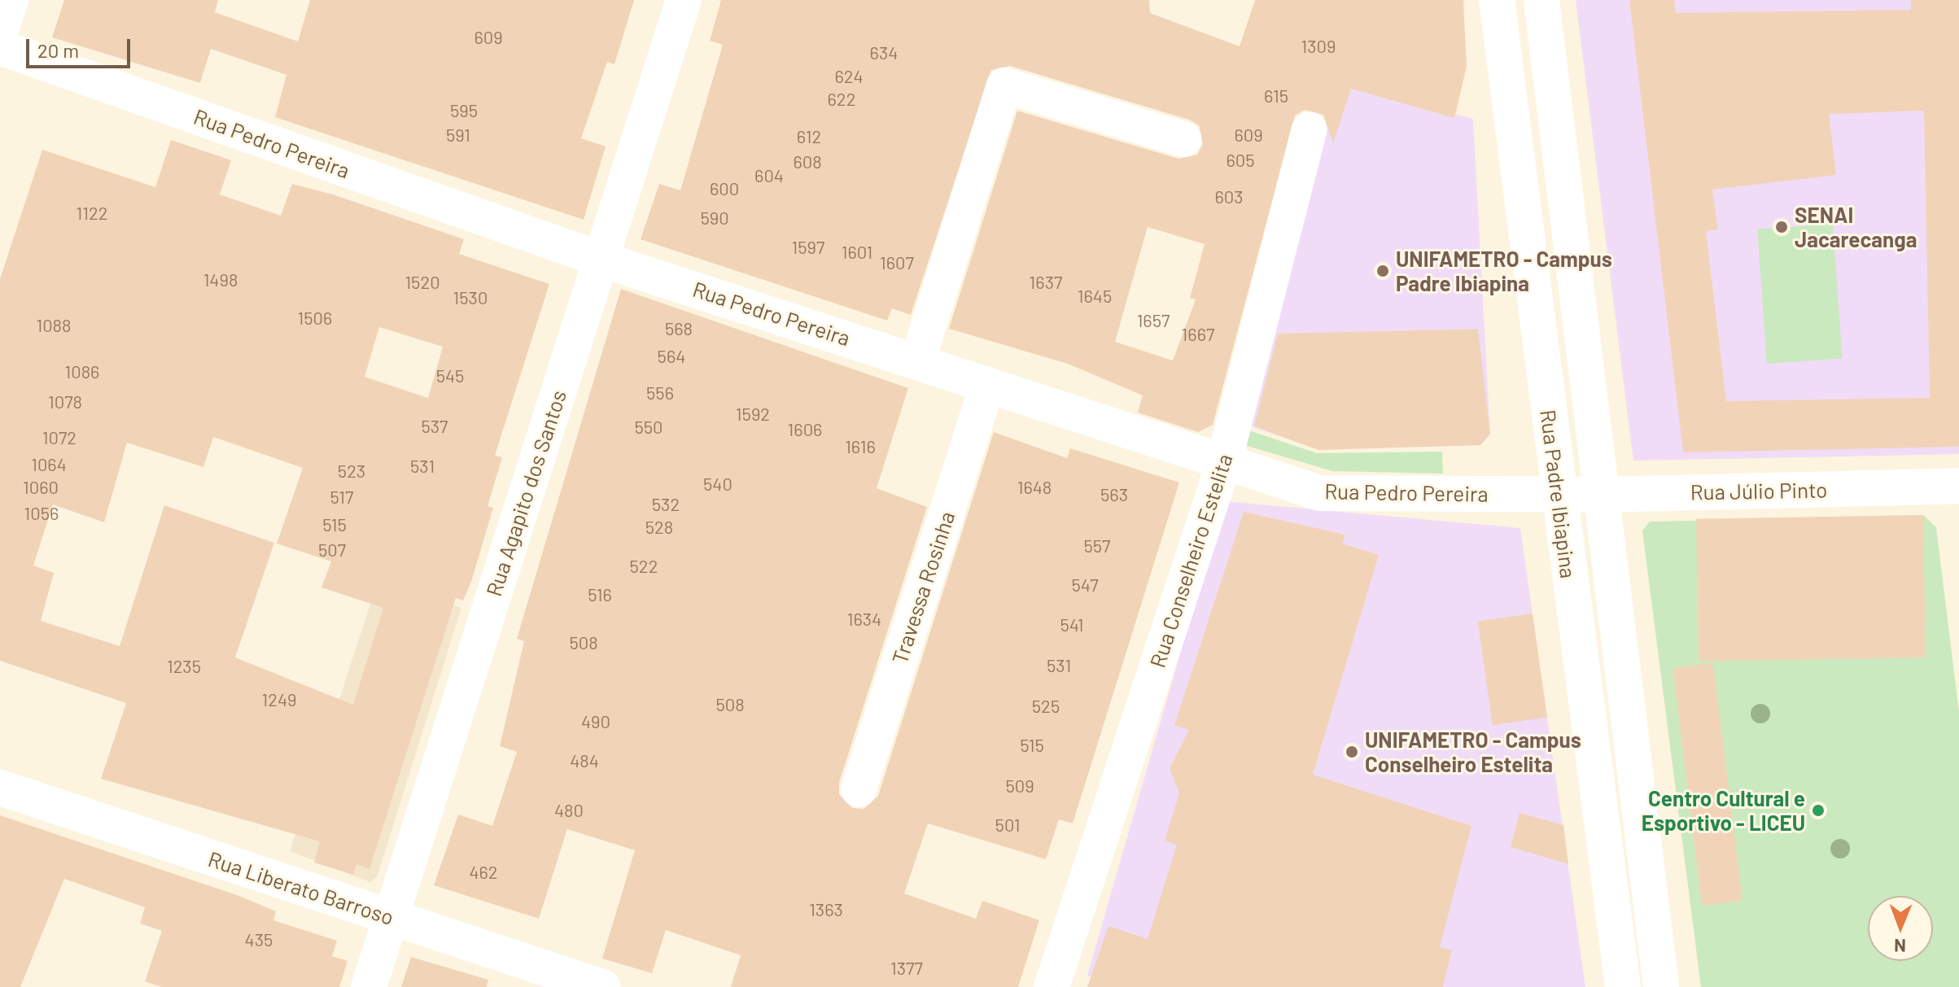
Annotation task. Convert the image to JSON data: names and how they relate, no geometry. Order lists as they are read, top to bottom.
{
  "streets": {
    "street": [
      "Rua Pedro Pereira",
      "Rua Júlio Pinto",
      "Rua Agapito dos Santos",
      "Rua Padre Ibiapina",
      "Rua Conselheiro Estelita",
      "Travessa Rosinha",
      "Rua Liberato Barroso"
    ]
  },
  "crossings": [
    ["Rua Pedro Pereira", "Rua Júlio Pinto"],
    ["Rua Pedro Pereira", "Rua Agapito dos Santos"],
    ["Rua Pedro Pereira", "Rua Padre Ibiapina"],
    ["Rua Pedro Pereira", "Rua Conselheiro Estelita"],
    ["Rua Pedro Pereira", "Travessa Rosinha"],
    ["Rua Júlio Pinto", "Rua Padre Ibiapina"],
    ["Rua Agapito dos Santos", "Rua Liberato Barroso"]
  ],
  "places": [
    "SENAI Jacarecanga",
    "UNIFAMETRO - Campus Padre Ibiapina",
    "UNIFAMETRO - Campus Conselheiro Estelita",
    "Centro Cultural e Esportivo - LICEU"
  ],
  "house_numbers": [
    "609",
    "1309",
    "634",
    "624",
    "615",
    "622",
    "595",
    "591",
    "609",
    "612",
    "605",
    "608",
    "604",
    "600",
    "603",
    "1122",
    "590",
    "1597",
    "1601",
    "1607",
    "1498",
    "1520",
    "1637",
    "1645",
    "1530",
    "1506",
    "1657",
    "1088",
    "568",
    "1667",
    "564",
    "1086",
    "545",
    "556",
    "1078",
    "1592",
    "537",
    "550",
    "1606",
    "1072",
    "1616",
    "1064",
    "531",
    "523",
    "540",
    "1060",
    "1648",
    "563",
    "517",
    "532",
    "1056",
    "515",
    "528",
    "557",
    "507",
    "522",
    "547",
    "516",
    "1634",
    "541",
    "508",
    "531",
    "1235",
    "1249",
    "508",
    "525",
    "490",
    "515",
    "484",
    "509",
    "480",
    "501",
    "462",
    "1363",
    "435",
    "1377"
  ],
  "scale_bar": "20 m",
  "north": "bottom"
}
